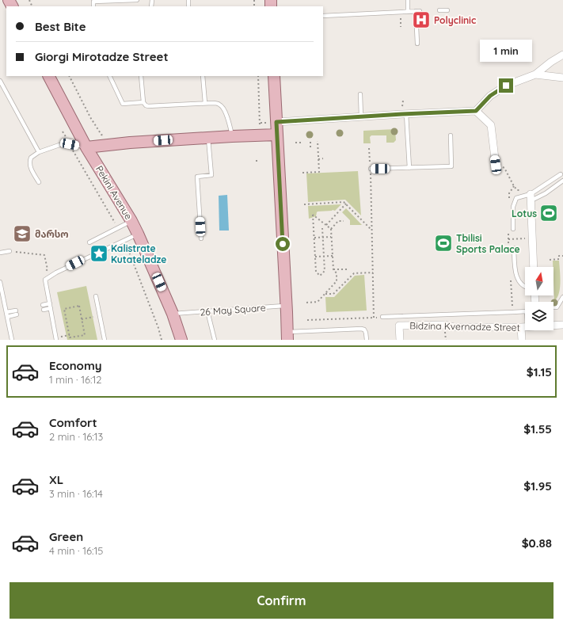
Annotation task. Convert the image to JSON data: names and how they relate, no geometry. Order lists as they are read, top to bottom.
{
  "streets": {
    "main road": ["Pekini Avenue"],
    "street": ["Bidzina Kvernadze Street"],
    "lane": ["26 May Square"]
  },
  "crossings": [
    ["Pekini Avenue", "26 May Square"]
  ],
  "places": {
    "hospital": ["Polyclinic"],
    "sports": ["Lotus", "Tbilisi Sports Palace"],
    "school or university": ["მარსო"],
    "place": ["Kalistrate Kutateladze"]
  },
  "north": "top",
  "page": {
    "banner": ["Best Bite", "Giorgi Mirotadze Street"],
    "bubble": "1 min",
    "list": [
      {
        "name": "Economy",
        "note": "1 min · 16:12",
        "value": "$1.15"
      },
      {
        "name": "Comfort",
        "note": "2 min · 16:13",
        "value": "$1.55"
      },
      {
        "name": "XL",
        "note": "3 min · 16:14",
        "value": "$1.95"
      },
      {
        "name": "Green",
        "note": "4 min · 16:15",
        "value": "$0.88"
      }
    ],
    "buttons": "Confirm"
  }
}
